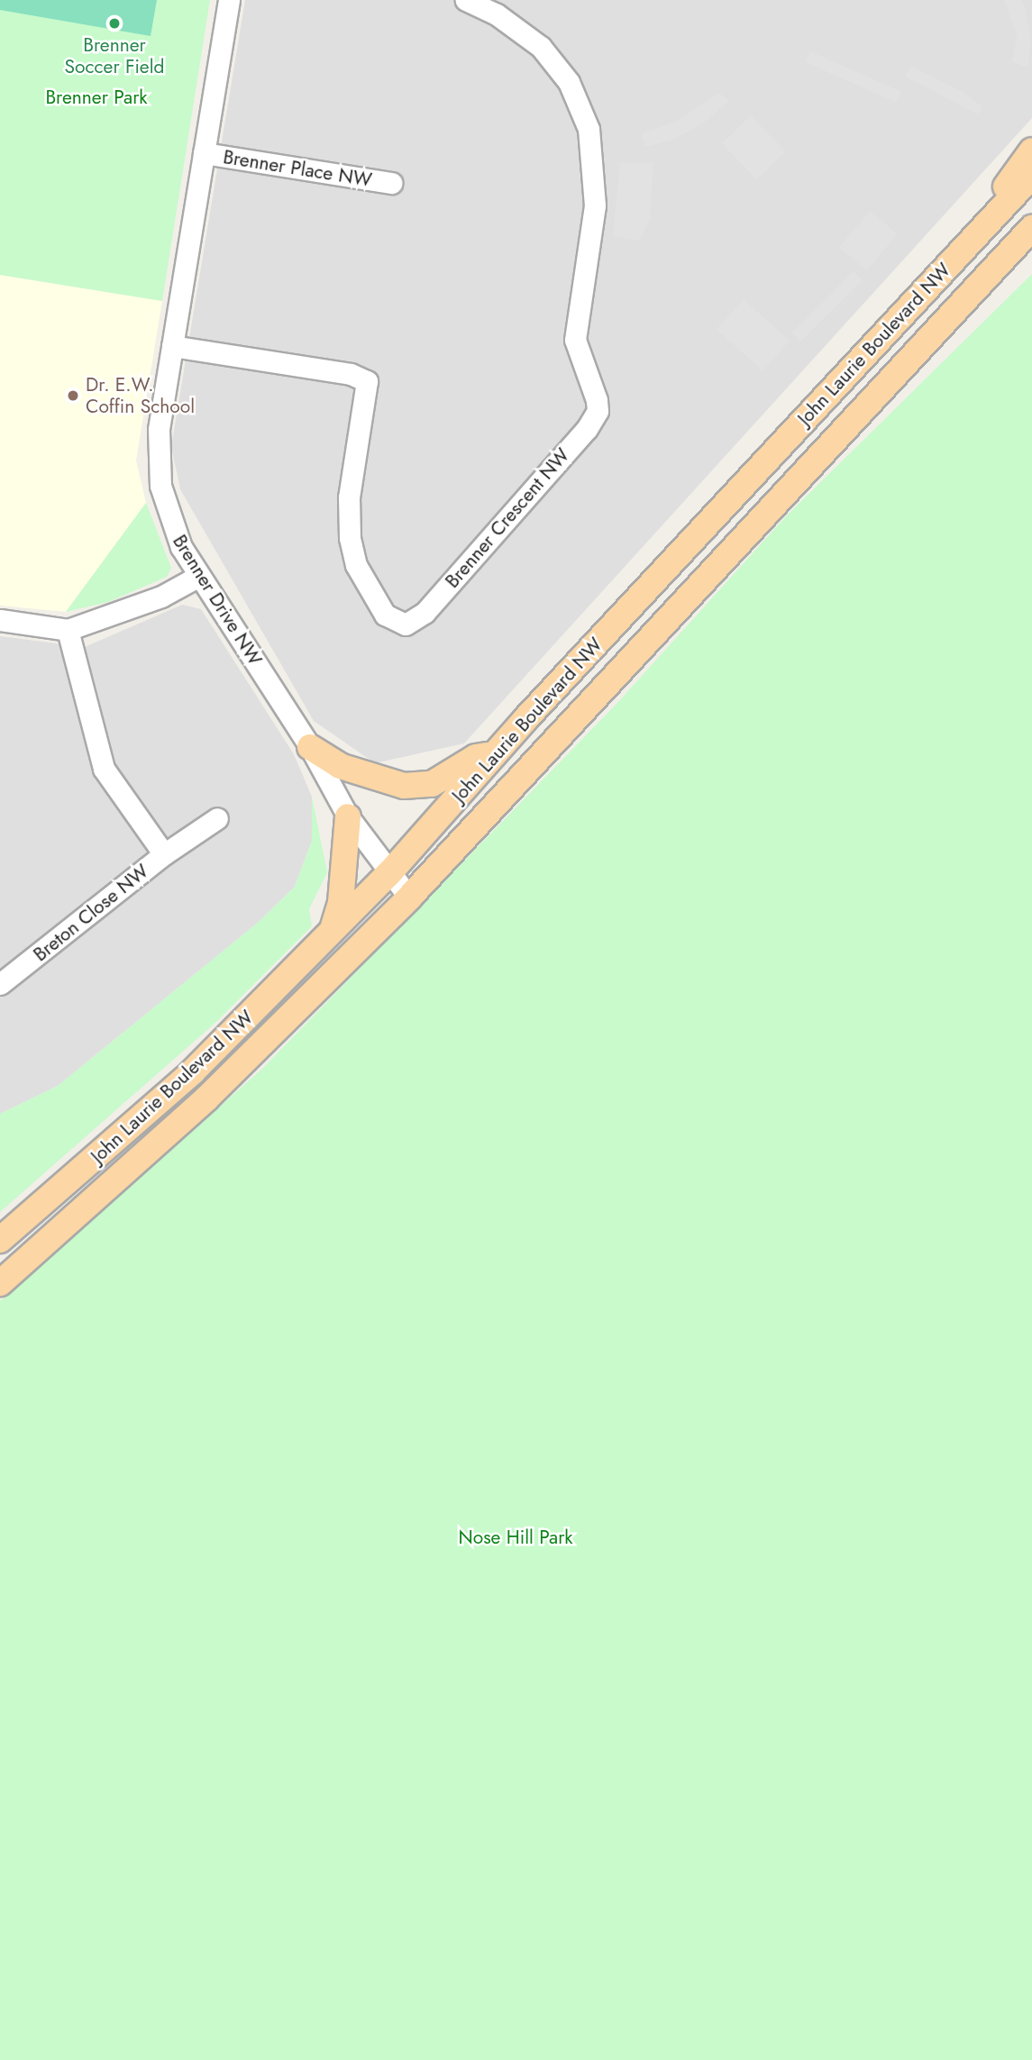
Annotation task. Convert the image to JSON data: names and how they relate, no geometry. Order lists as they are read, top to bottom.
{
  "streets": {
    "main road": ["John Laurie Boulevard NW"],
    "street": [
      "Brenner Place NW",
      "Brenner Crescent NW",
      "Brenner Drive NW",
      "Breton Close NW"
    ]
  },
  "crossings": [
    ["Brenner Place NW", "Brenner Drive NW"],
    ["John Laurie Boulevard NW", "Brenner Drive NW"],
    ["Brenner Crescent NW", "Brenner Drive NW"]
  ],
  "parks": ["Brenner Park", "Nose Hill Park"],
  "places": ["Brenner Soccer Field", "Dr. E.W. Coffin School"]
}
